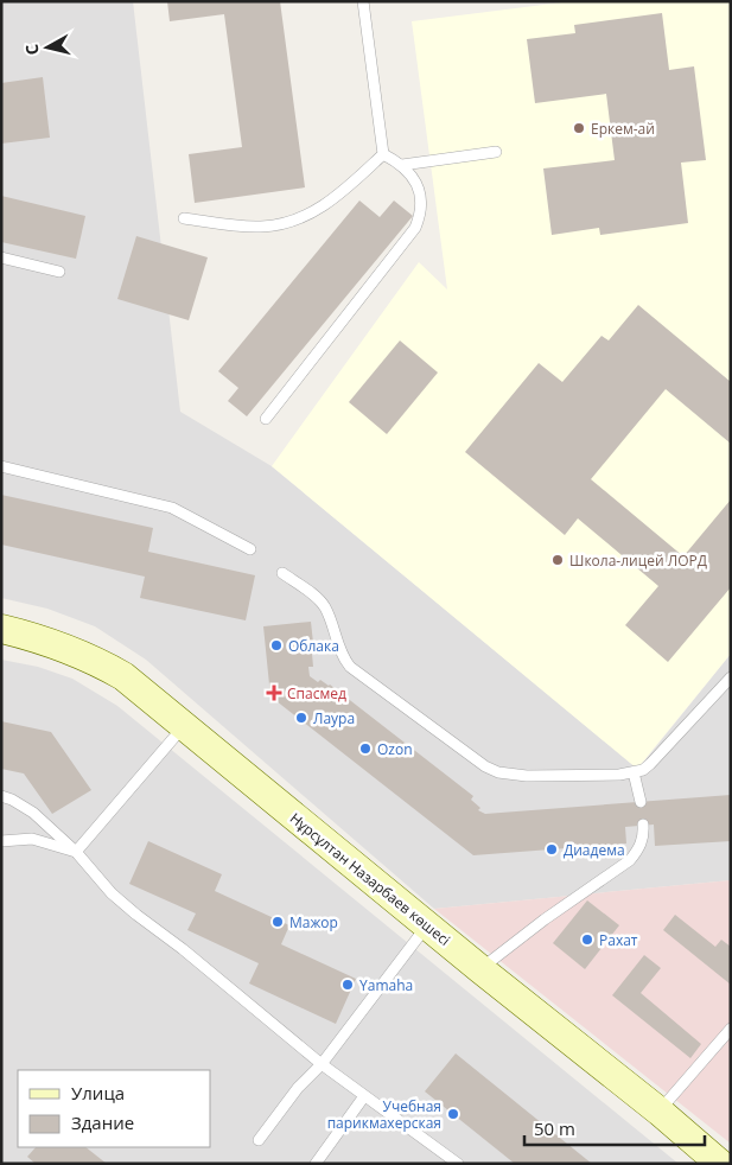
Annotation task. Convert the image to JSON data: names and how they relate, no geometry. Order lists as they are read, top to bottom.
{
  "streets": {
    "main road": ["Нұрсұлтан Назарбаев көшесі"]
  },
  "places": {
    "other": [
      "Еркем-ай",
      "Школа-лицей ЛОРД",
      "Облака",
      "Лаура",
      "Ozon",
      "Диадема",
      "Мажор",
      "Рахат",
      "Yamaha",
      "Учебная парикмахерская"
    ],
    "health": ["Спасмед"]
  },
  "legend": ["Улица", "Здание"],
  "scale_bar": "50 m",
  "north": "left"
}
